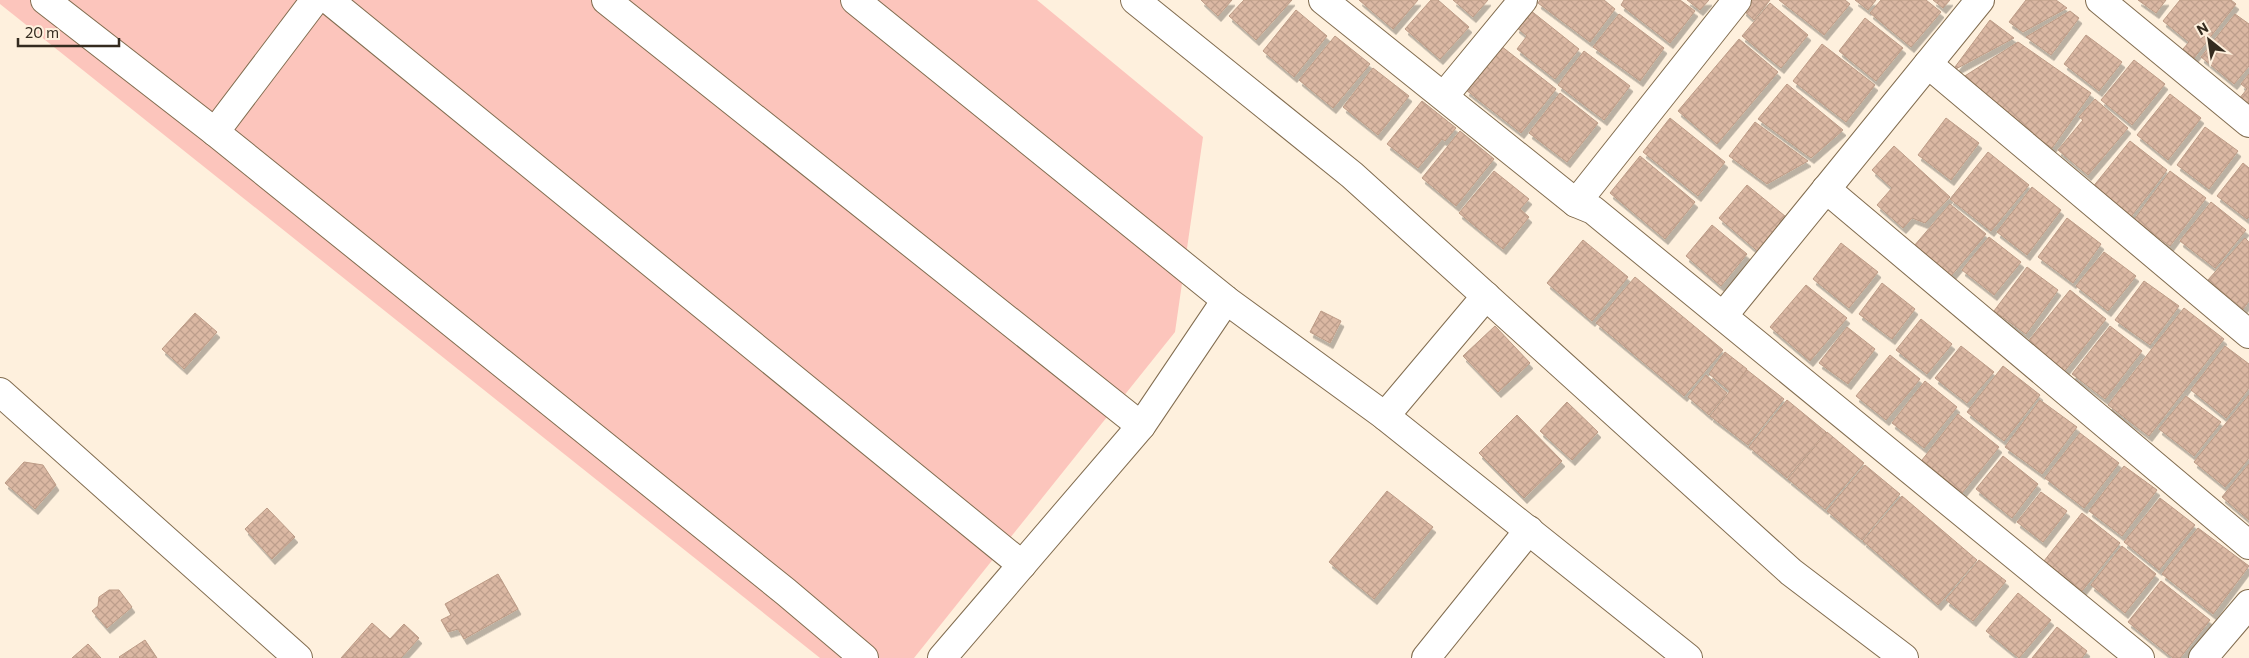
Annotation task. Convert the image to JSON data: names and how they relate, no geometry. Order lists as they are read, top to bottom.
{
  "scale_bar": "20 m",
  "north": "top left"
}
